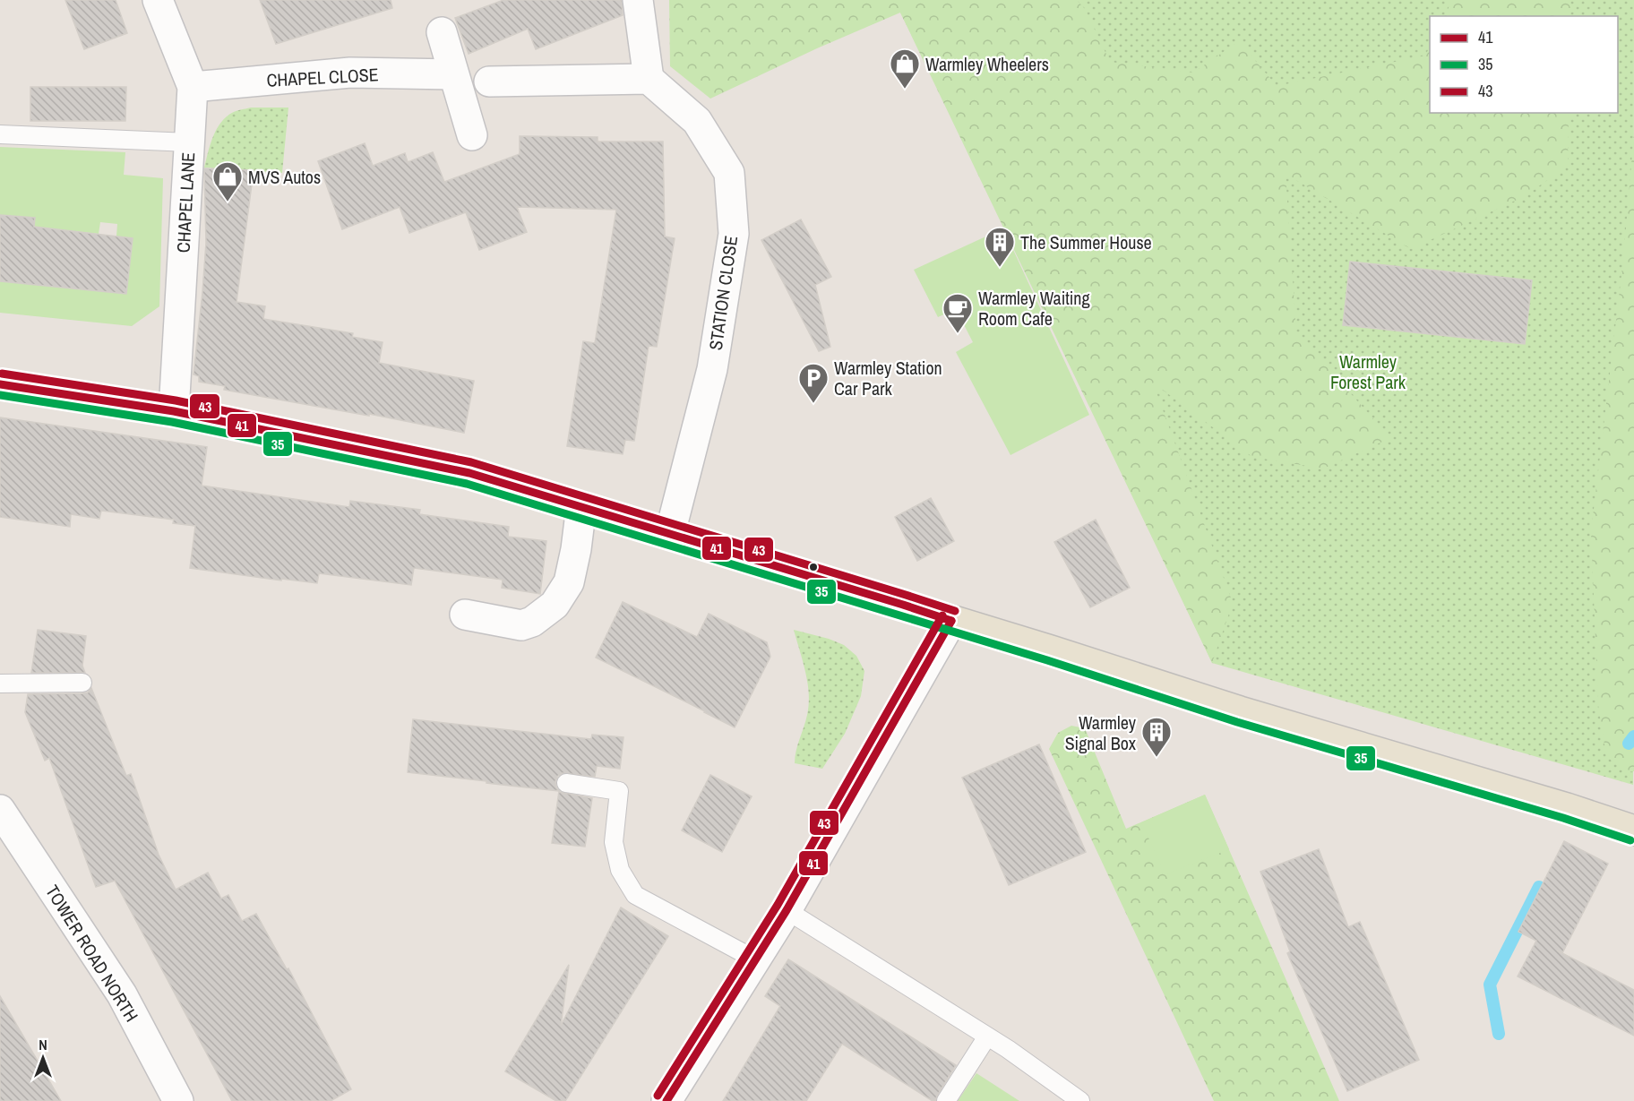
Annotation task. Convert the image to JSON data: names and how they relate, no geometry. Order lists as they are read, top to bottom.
{
  "streets": {
    "street": [
      "CHAPEL CLOSE",
      "CHAPEL LANE",
      "STATION CLOSE",
      "TOWER ROAD NORTH"
    ]
  },
  "crossings": [
    ["CHAPEL CLOSE", "CHAPEL LANE"]
  ],
  "parks": ["Warmley Forest Park"],
  "places": {
    "shop": ["Warmley Wheelers", "MVS Autos"],
    "building": ["The Summer House", "Warmley Signal Box"],
    "cafe": ["Warmley Waiting Room Cafe"],
    "parking": ["Warmley Station Car Park"]
  },
  "lines": ["transit line 43", "transit line 41", "transit line 35"],
  "legend": ["41", "35", "43"],
  "north": "top"
}
